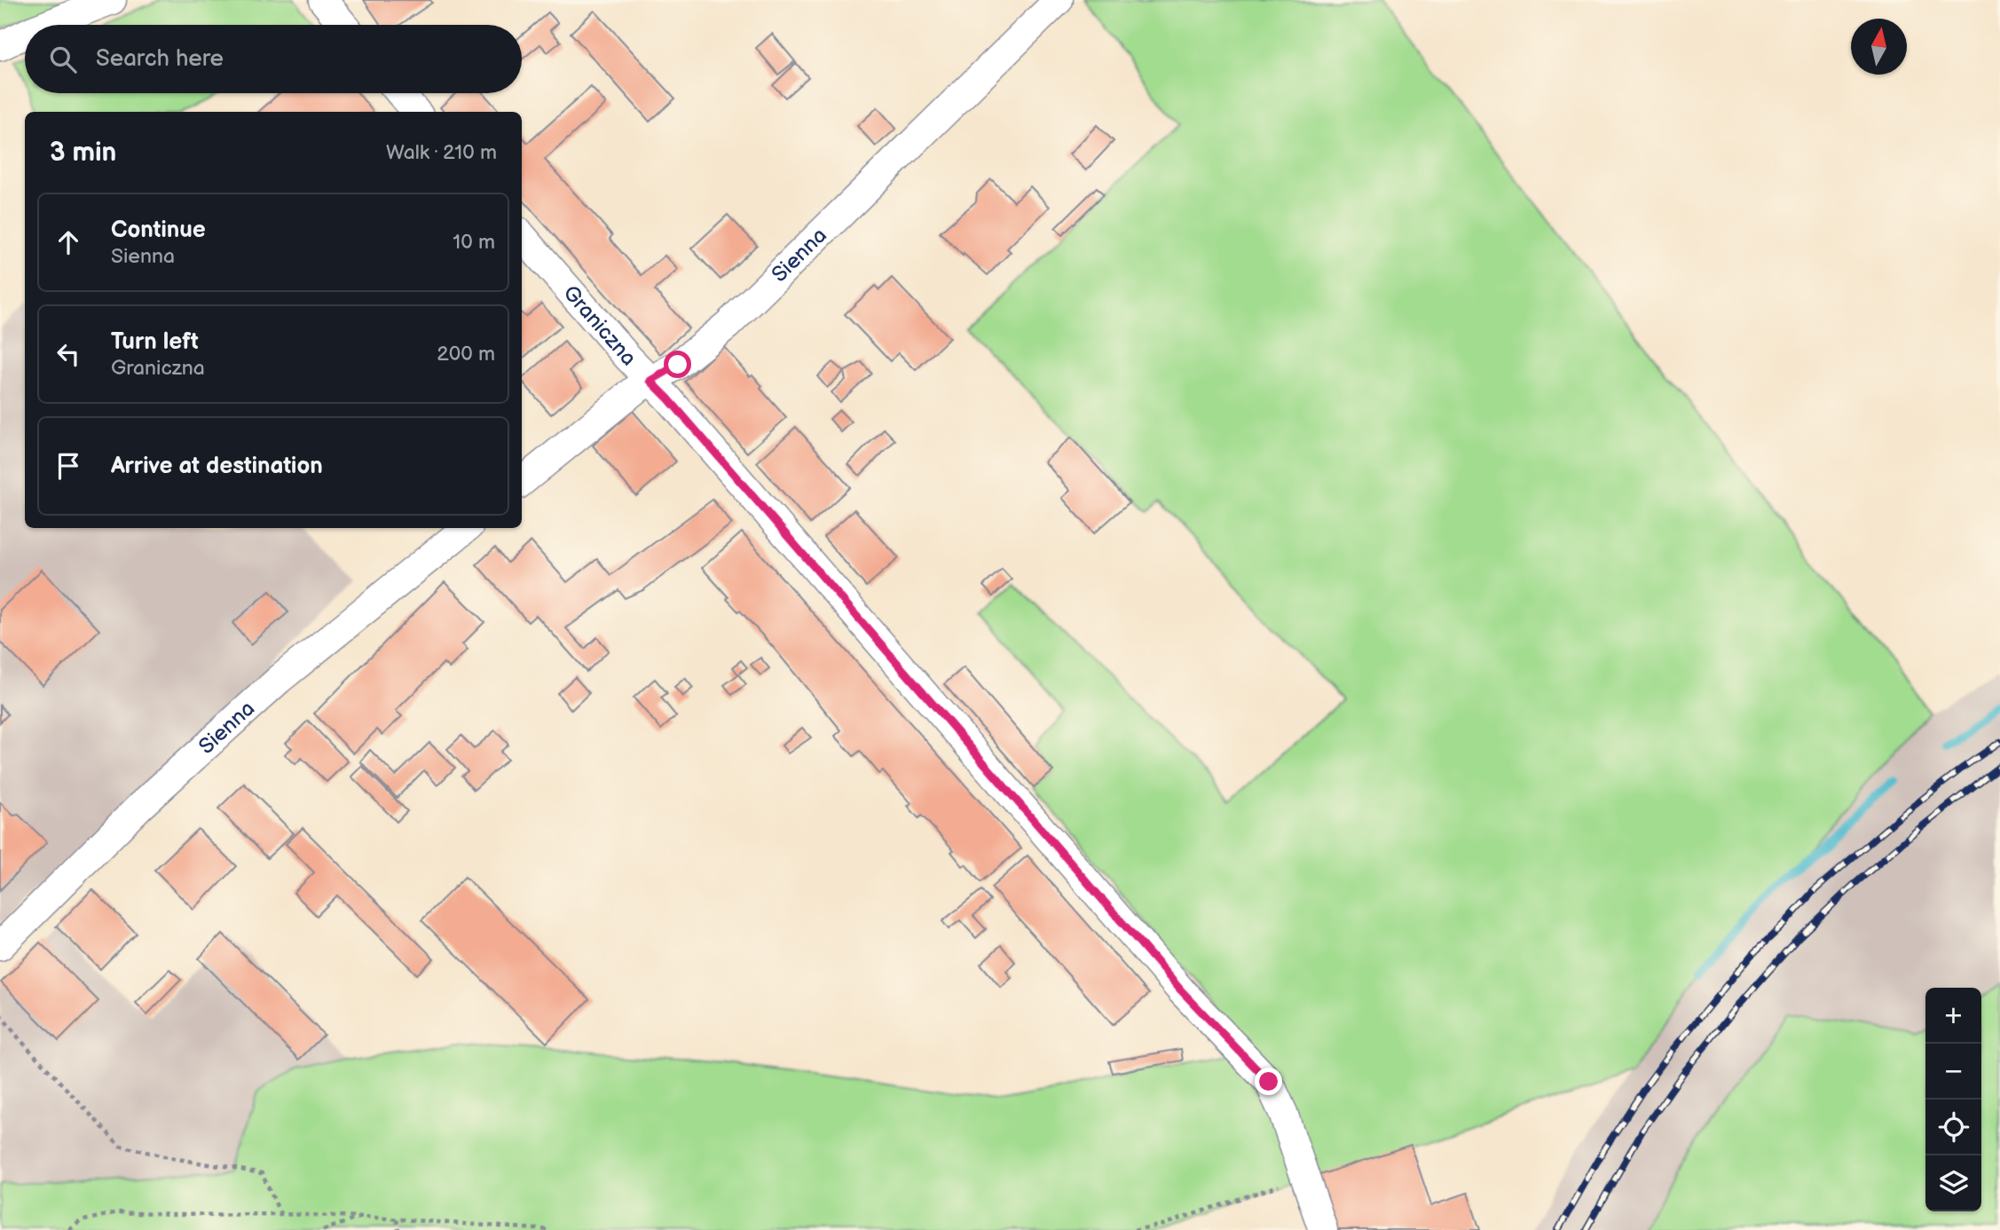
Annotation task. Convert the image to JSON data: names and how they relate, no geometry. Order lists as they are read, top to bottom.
{
  "streets": {
    "street": ["Sienna", "Graniczna"]
  },
  "crossings": [
    ["Sienna", "Graniczna"]
  ],
  "north": "top",
  "page": {
    "search": "Search here",
    "heading": ["3 min", "Walk · 210 m"],
    "list": [
      ["Continue", "Sienna", "10 m"],
      ["Turn left", "Graniczna", "200 m"],
      "Arrive at destination"
    ],
    "map_buttons": ["+", "−"]
  }
}
